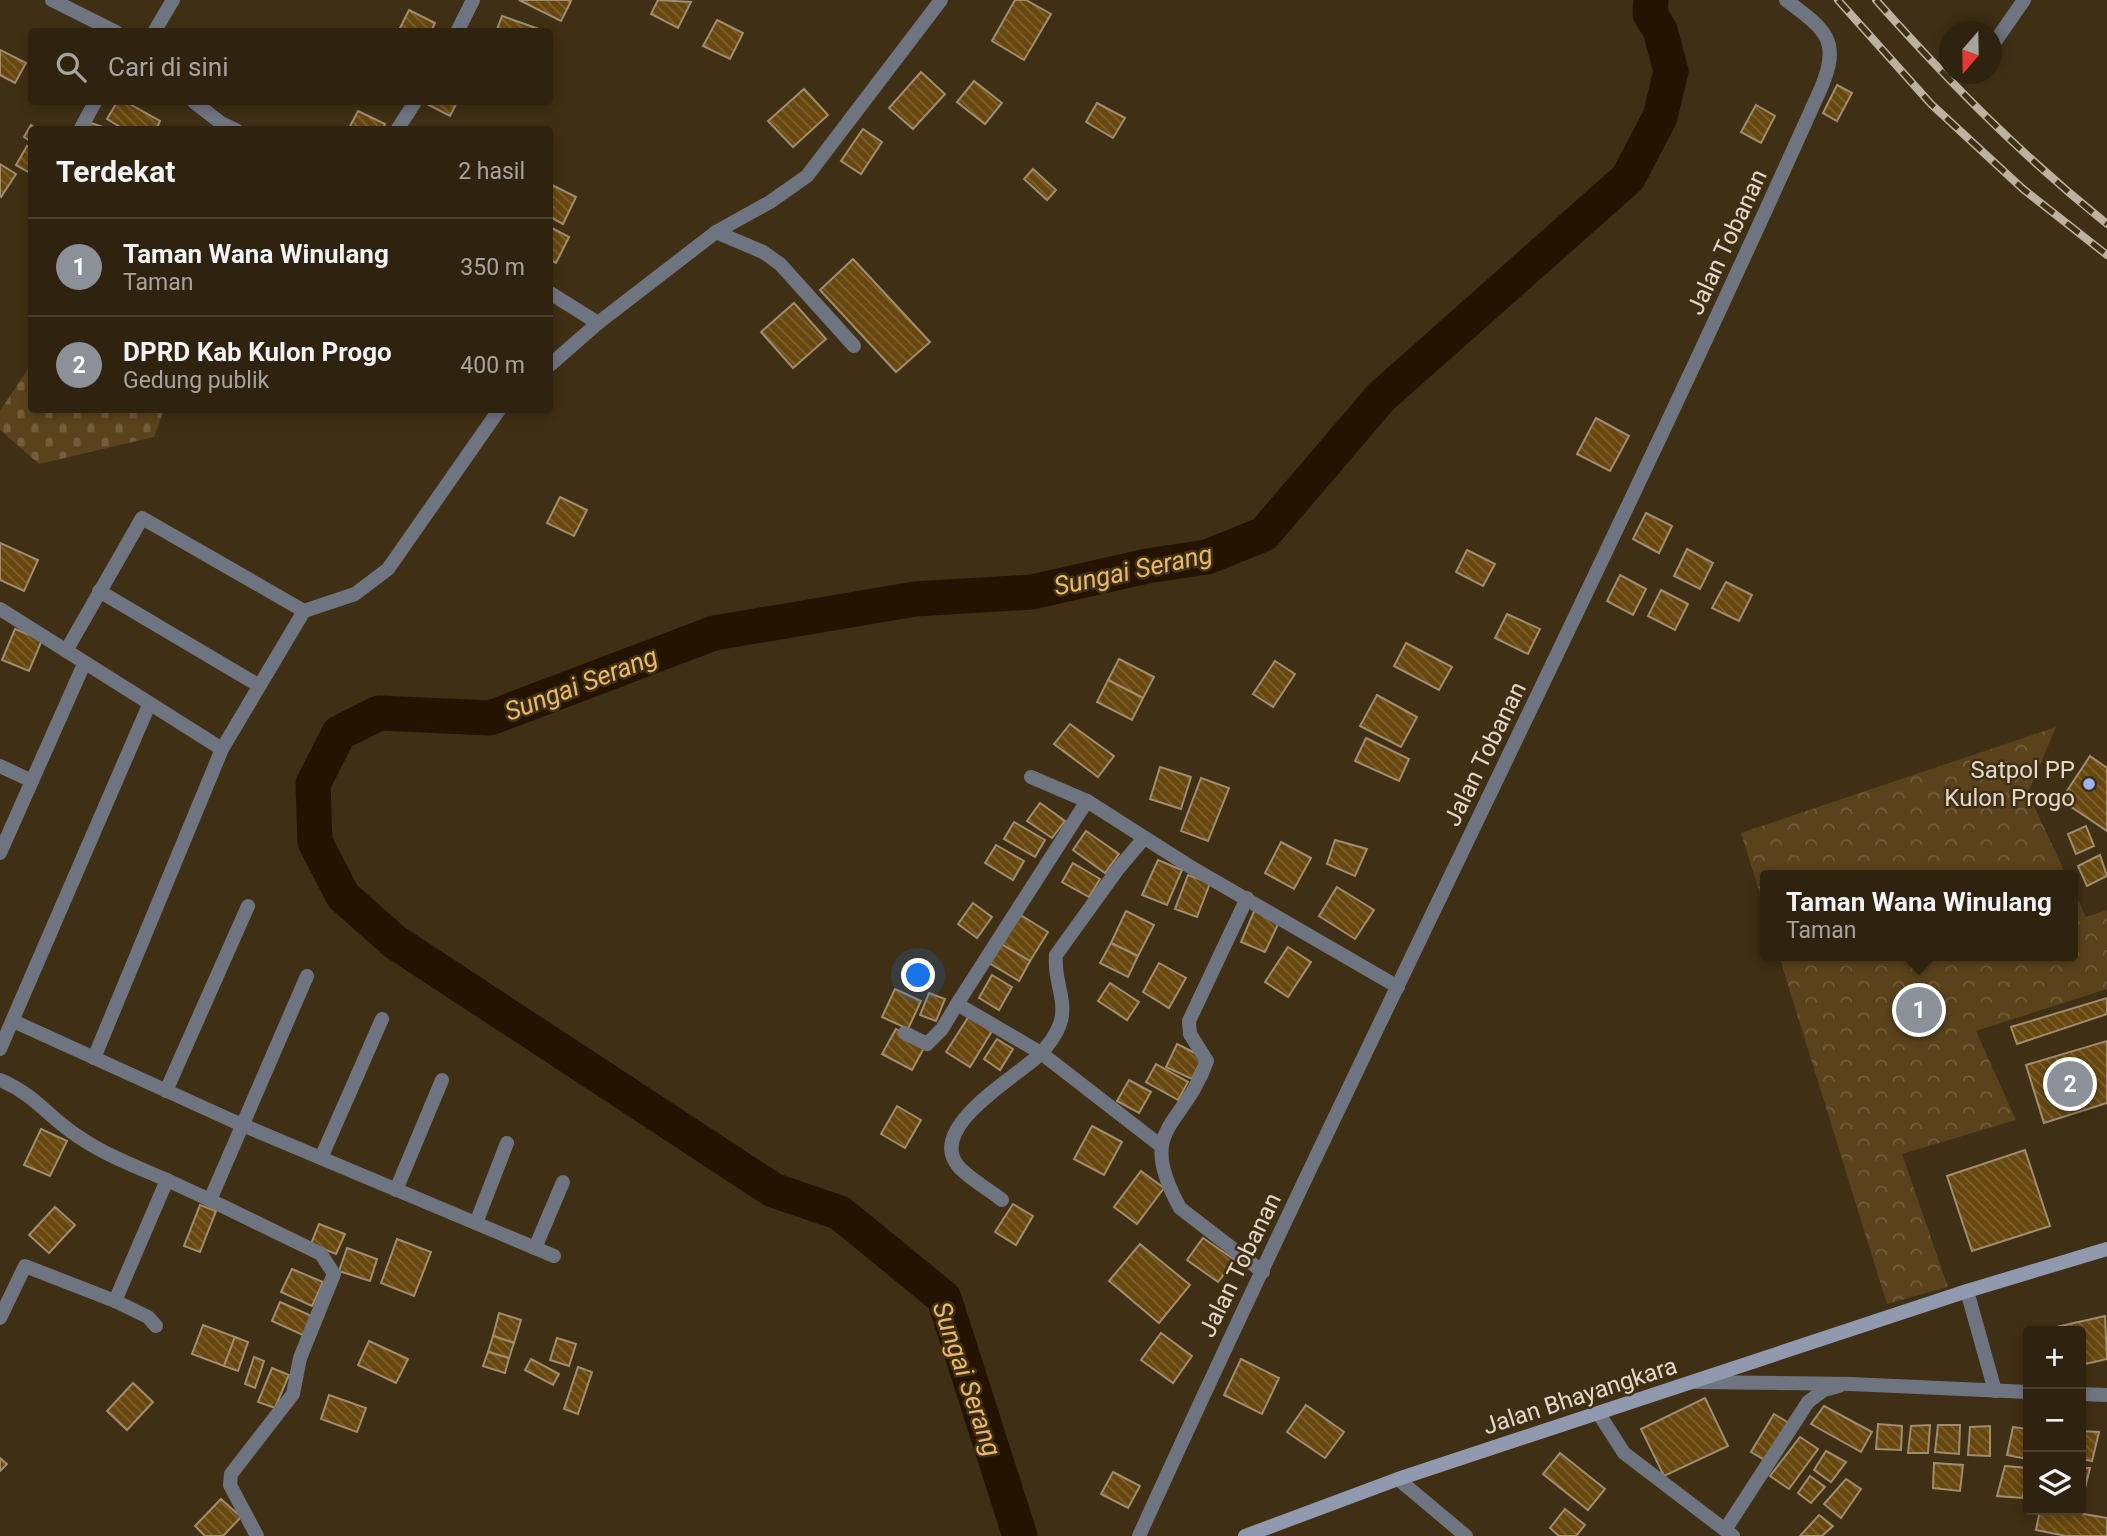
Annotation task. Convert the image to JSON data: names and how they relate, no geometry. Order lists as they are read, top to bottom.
{
  "streets": {
    "main road": ["Jalan Bhayangkara"],
    "street": ["Jalan Tobanan"]
  },
  "water": ["Sungai Serang"],
  "places": ["Satpol PP Kulon Progo"],
  "north": "bottom",
  "page": {
    "search": "Cari di sini",
    "heading": ["Terdekat", "2 hasil"],
    "list": [
      {
        "mark": "1",
        "name": "Taman Wana Winulang",
        "note": "Taman",
        "value": "350 m"
      },
      {
        "mark": "2",
        "name": "DPRD Kab Kulon Progo",
        "note": "Gedung publik",
        "value": "400 m"
      }
    ],
    "popup": ["Taman Wana Winulang", "Taman"],
    "pins": ["1", "2"],
    "map_buttons": ["+", "−"]
  }
}
